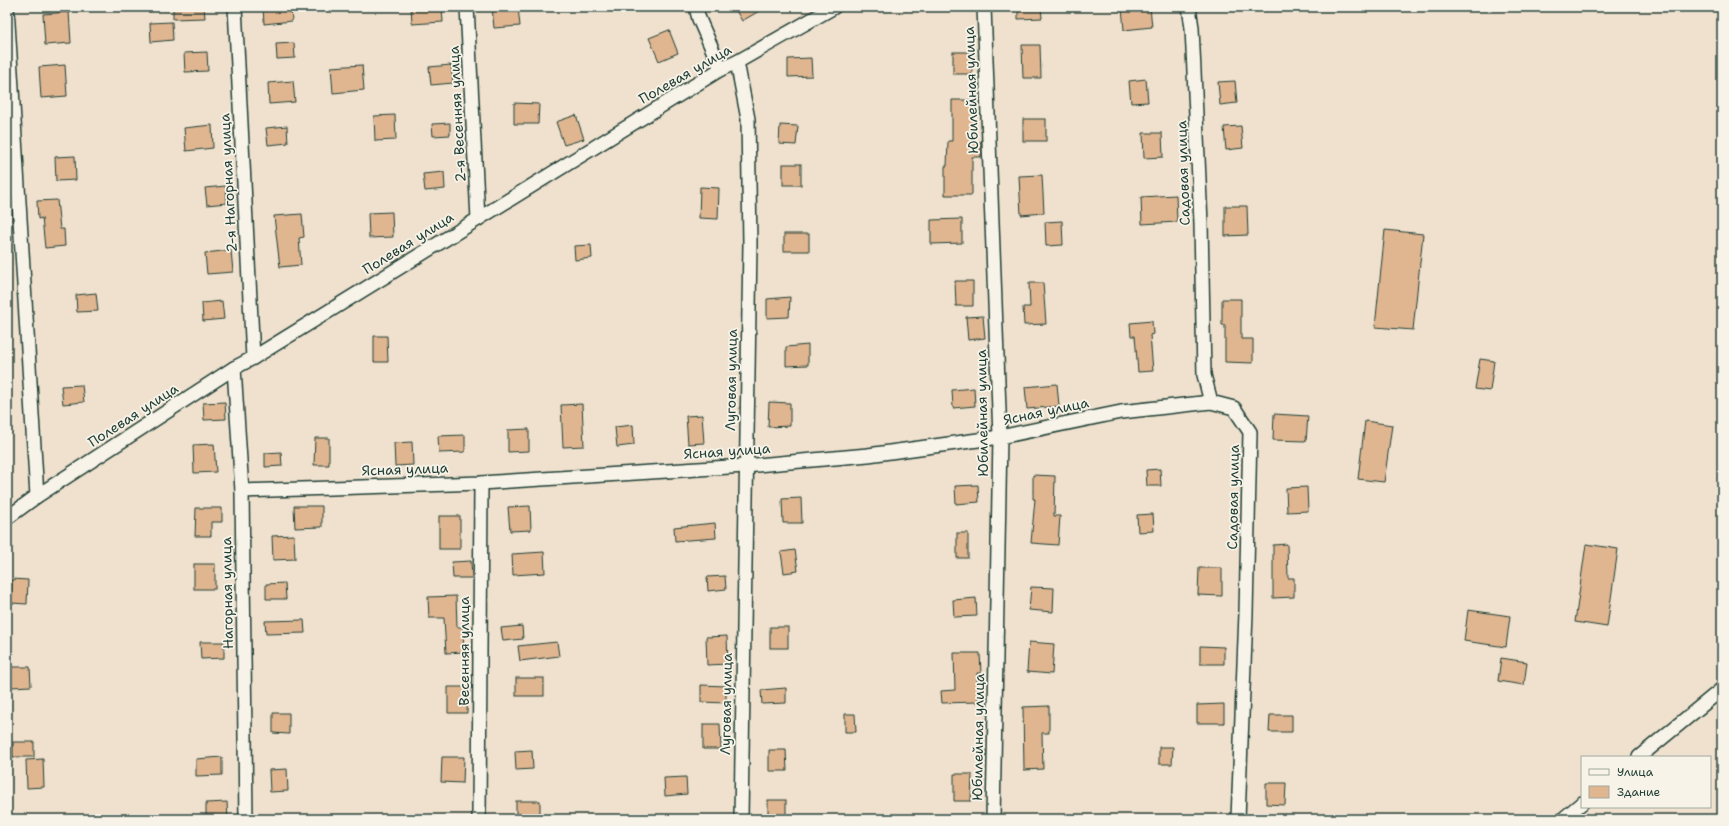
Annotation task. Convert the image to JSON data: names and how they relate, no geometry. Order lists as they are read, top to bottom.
{
  "streets": {
    "street": [
      "Полевая улица",
      "Юбилейная улица",
      "2-я Весенняя улица",
      "Садовая улица",
      "2-я Нагорная улица",
      "Луговая улица",
      "Ясная улица",
      "Нагорная улица",
      "Весенняя улица"
    ]
  },
  "crossings": [
    ["Полевая улица", "2-я Весенняя улица"],
    ["Полевая улица", "2-я Нагорная улица"],
    ["Полевая улица", "Луговая улица"],
    ["Полевая улица", "Нагорная улица"],
    ["Юбилейная улица", "Ясная улица"],
    ["Садовая улица", "Ясная улица"],
    ["Луговая улица", "Ясная улица"],
    ["Ясная улица", "Нагорная улица"],
    ["Ясная улица", "Весенняя улица"]
  ],
  "legend": ["Улица", "Здание"]
}
